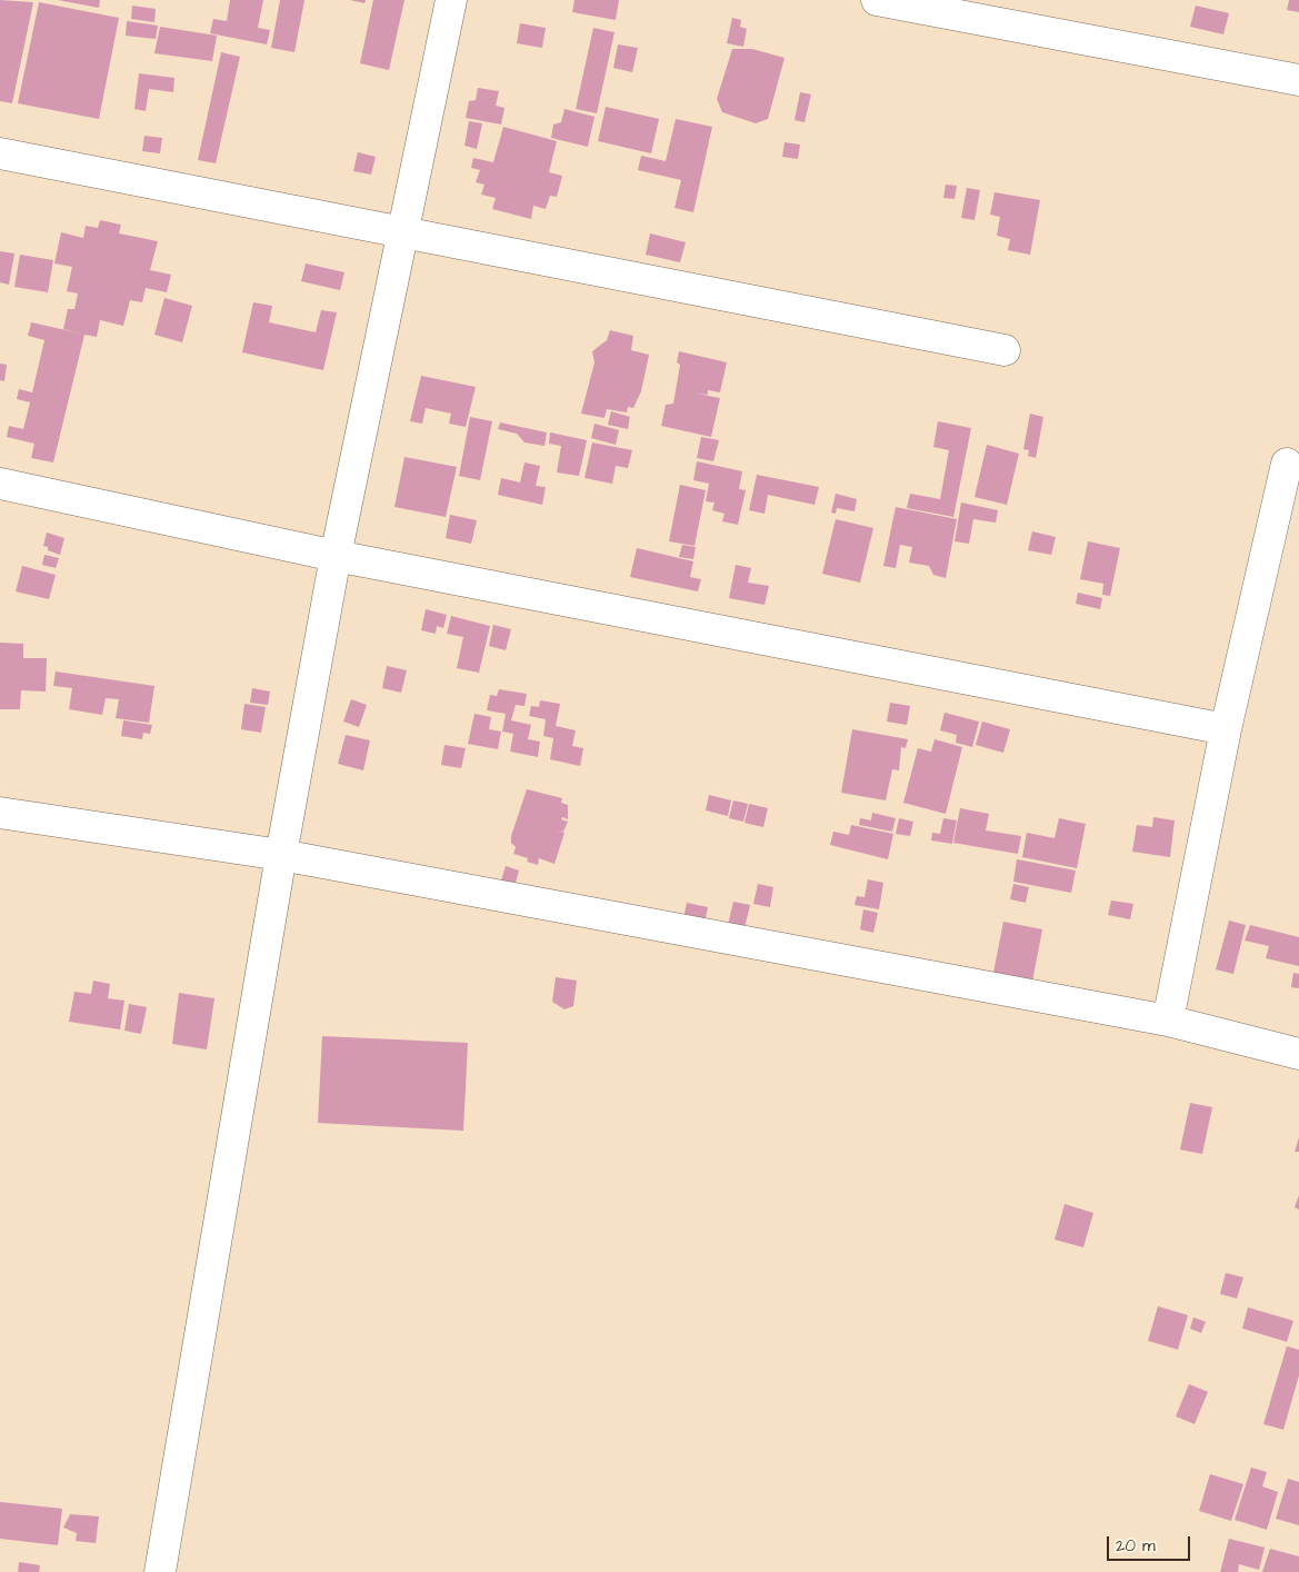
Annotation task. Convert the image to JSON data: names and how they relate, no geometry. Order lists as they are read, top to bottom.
{
  "scale_bar": "20 m"
}
